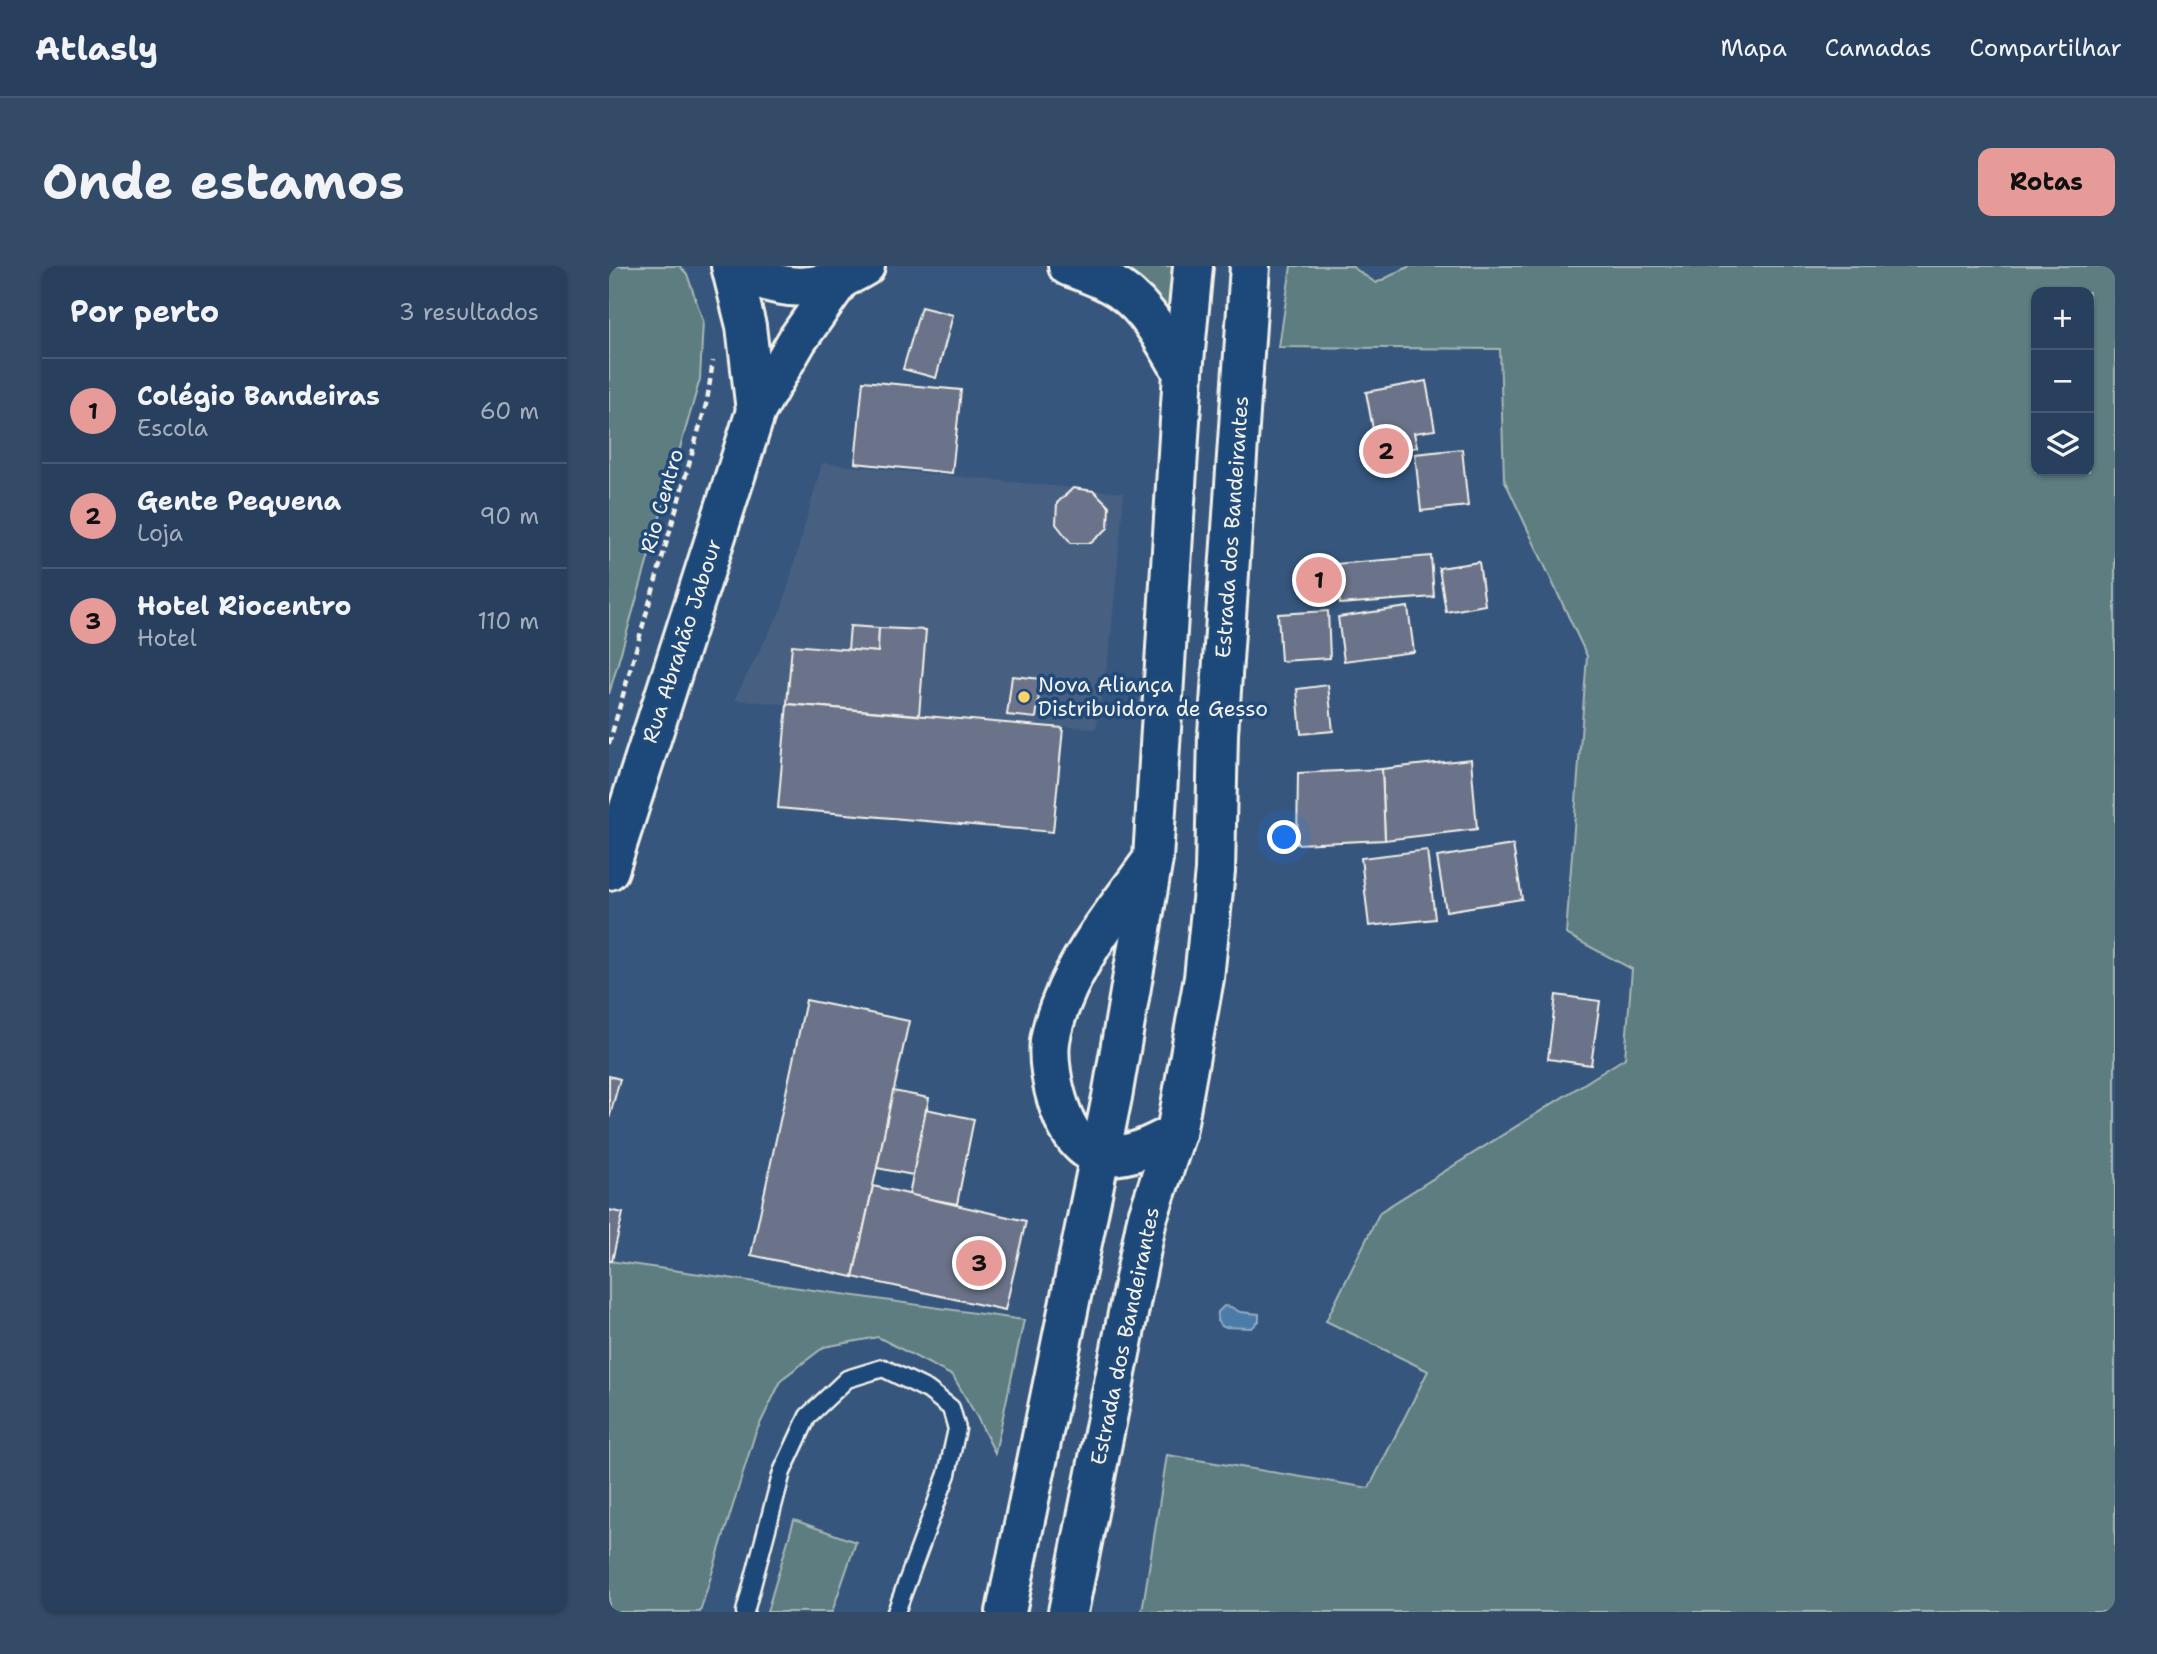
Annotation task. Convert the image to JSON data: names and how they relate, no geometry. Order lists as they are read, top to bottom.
{
  "streets": {
    "main road": ["Estrada dos Bandeirantes", "Rua Abrahão Jabour"],
    "path": ["Rio Centro"]
  },
  "places": ["Nova Aliança Distribuidora de Gesso"],
  "page": {
    "header": "Atlasly",
    "nav": ["Mapa", "Camadas", "Compartilhar"],
    "buttons": "Rotas",
    "title": "Onde estamos",
    "heading": ["Por perto", "3 resultados"],
    "map_buttons": ["+", "−"],
    "list": [
      {
        "mark": "1",
        "name": "Colégio Bandeiras",
        "note": "Escola",
        "value": "60 m"
      },
      {
        "mark": "2",
        "name": "Gente Pequena",
        "note": "Loja",
        "value": "90 m"
      },
      {
        "mark": "3",
        "name": "Hotel Riocentro",
        "note": "Hotel",
        "value": "110 m"
      }
    ],
    "pins": ["2", "1", "3"]
  }
}
